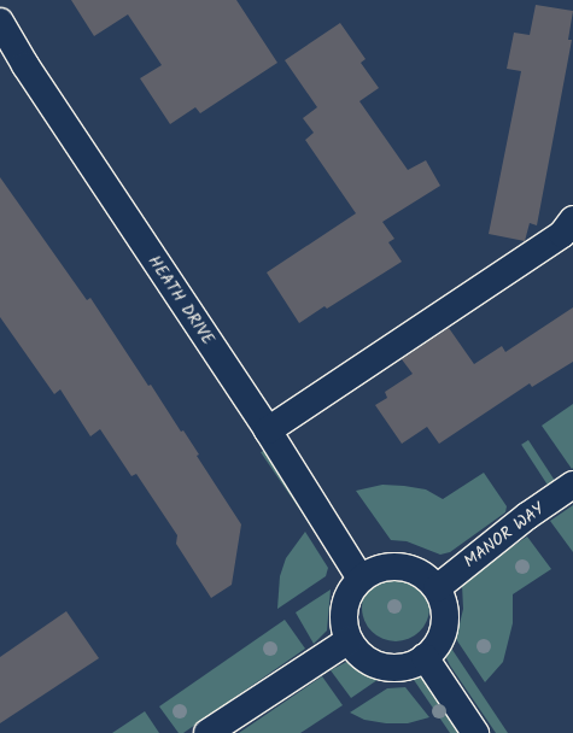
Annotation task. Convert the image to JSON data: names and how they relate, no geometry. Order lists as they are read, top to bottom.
{
  "streets": {
    "street": ["HEATH DRIVE", "MANOR WAY"]
  },
  "crossings": [
    ["HEATH DRIVE", "MANOR WAY"]
  ]
}
